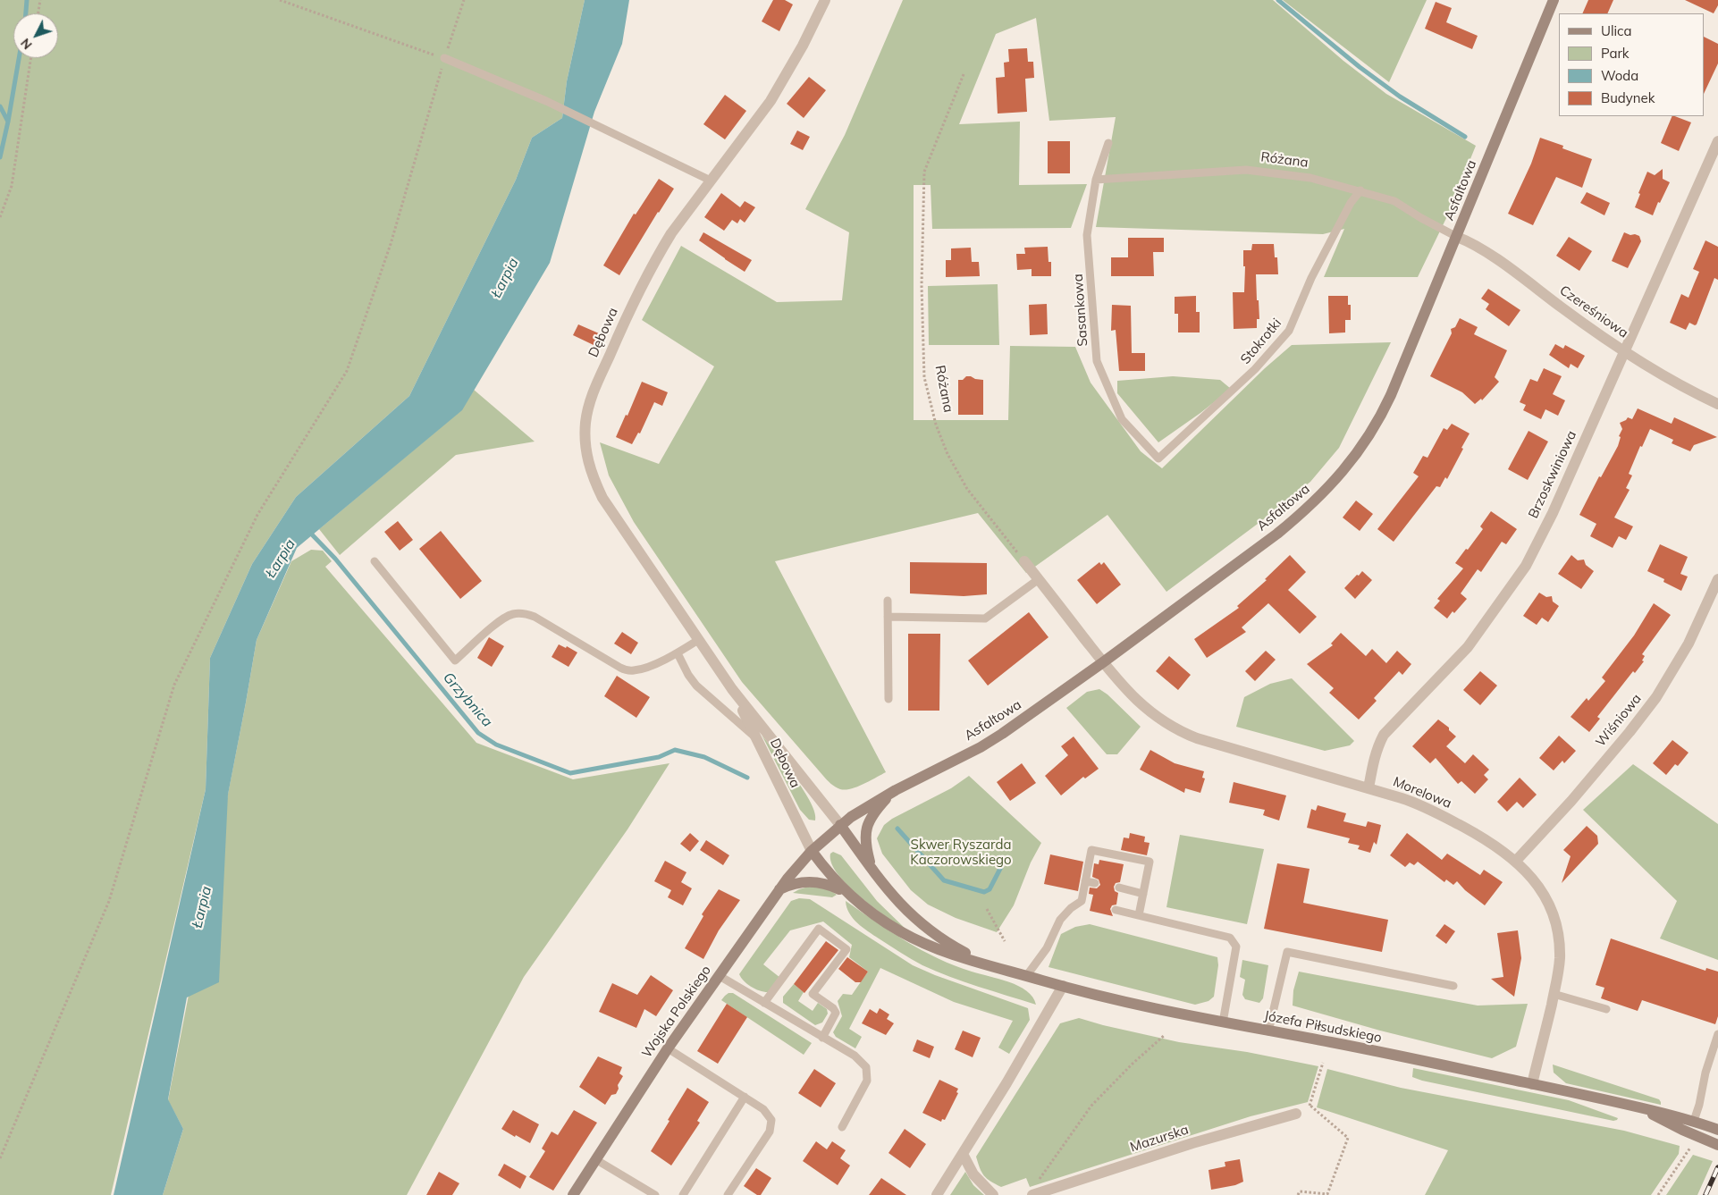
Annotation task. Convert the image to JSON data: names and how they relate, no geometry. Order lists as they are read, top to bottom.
{
  "streets": {
    "street": [
      "Asfaltowa",
      "Czereśniowa",
      "Dębowa",
      "Brzoskwiniowa",
      "Wiśniowa",
      "Morelowa",
      "Wojska Polskiego",
      "Józefa Piłsudskiego",
      "Mazurska"
    ],
    "lane": ["Różana", "Sasankowa", "Stokrotki"]
  },
  "crossings": [
    ["Różana", "Asfaltowa"],
    ["Różana", "Sasankowa"],
    ["Różana", "Czereśniowa"],
    ["Różana", "Stokrotki"],
    ["Asfaltowa", "Czereśniowa"],
    ["Asfaltowa", "Dębowa"],
    ["Asfaltowa", "Morelowa"],
    ["Asfaltowa", "Wojska Polskiego"],
    ["Asfaltowa", "Józefa Piłsudskiego"],
    ["Sasankowa", "Stokrotki"],
    ["Czereśniowa", "Brzoskwiniowa"],
    ["Dębowa", "Wojska Polskiego"],
    ["Dębowa", "Józefa Piłsudskiego"],
    ["Brzoskwiniowa", "Morelowa"],
    ["Wiśniowa", "Morelowa"],
    ["Morelowa", "Józefa Piłsudskiego"],
    ["Wojska Polskiego", "Józefa Piłsudskiego"]
  ],
  "water": ["Łarpia", "Grzybnica"],
  "parks": ["Skwer Ryszarda Kaczorowskiego"],
  "legend": [
    "Ulica",
    "Park",
    "Woda",
    "Budynek"
  ],
  "north": "bottom left"
}
